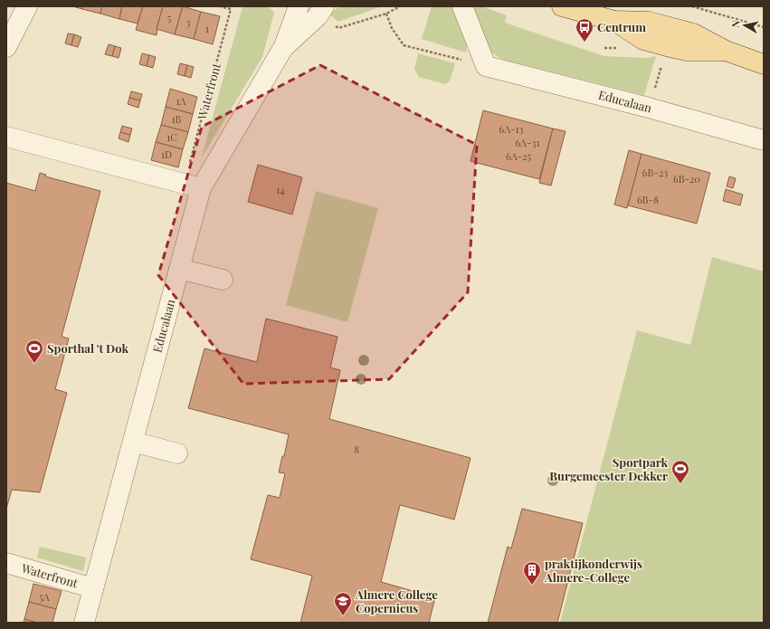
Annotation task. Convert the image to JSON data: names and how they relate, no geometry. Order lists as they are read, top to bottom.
{
  "streets": {
    "street": ["Waterfront", "Educalaan"]
  },
  "crossings": [
    ["Waterfront", "Educalaan"]
  ],
  "places": {
    "bus stop": ["Centrum"],
    "sports": ["Sporthal 't Dok", "Sportpark Burgemeester Dekker"],
    "building": ["praktijkonderwijs Almere-College"],
    "school or university": ["Almere College Copernicus"]
  },
  "house_numbers": [
    "5",
    "3",
    "1",
    "1A",
    "1B",
    "6A-13",
    "1C",
    "6A-31",
    "1D",
    "6A-25",
    "6B-23",
    "6B-20",
    "14",
    "6B-8",
    "8",
    "5A"
  ],
  "north": "left"
}
